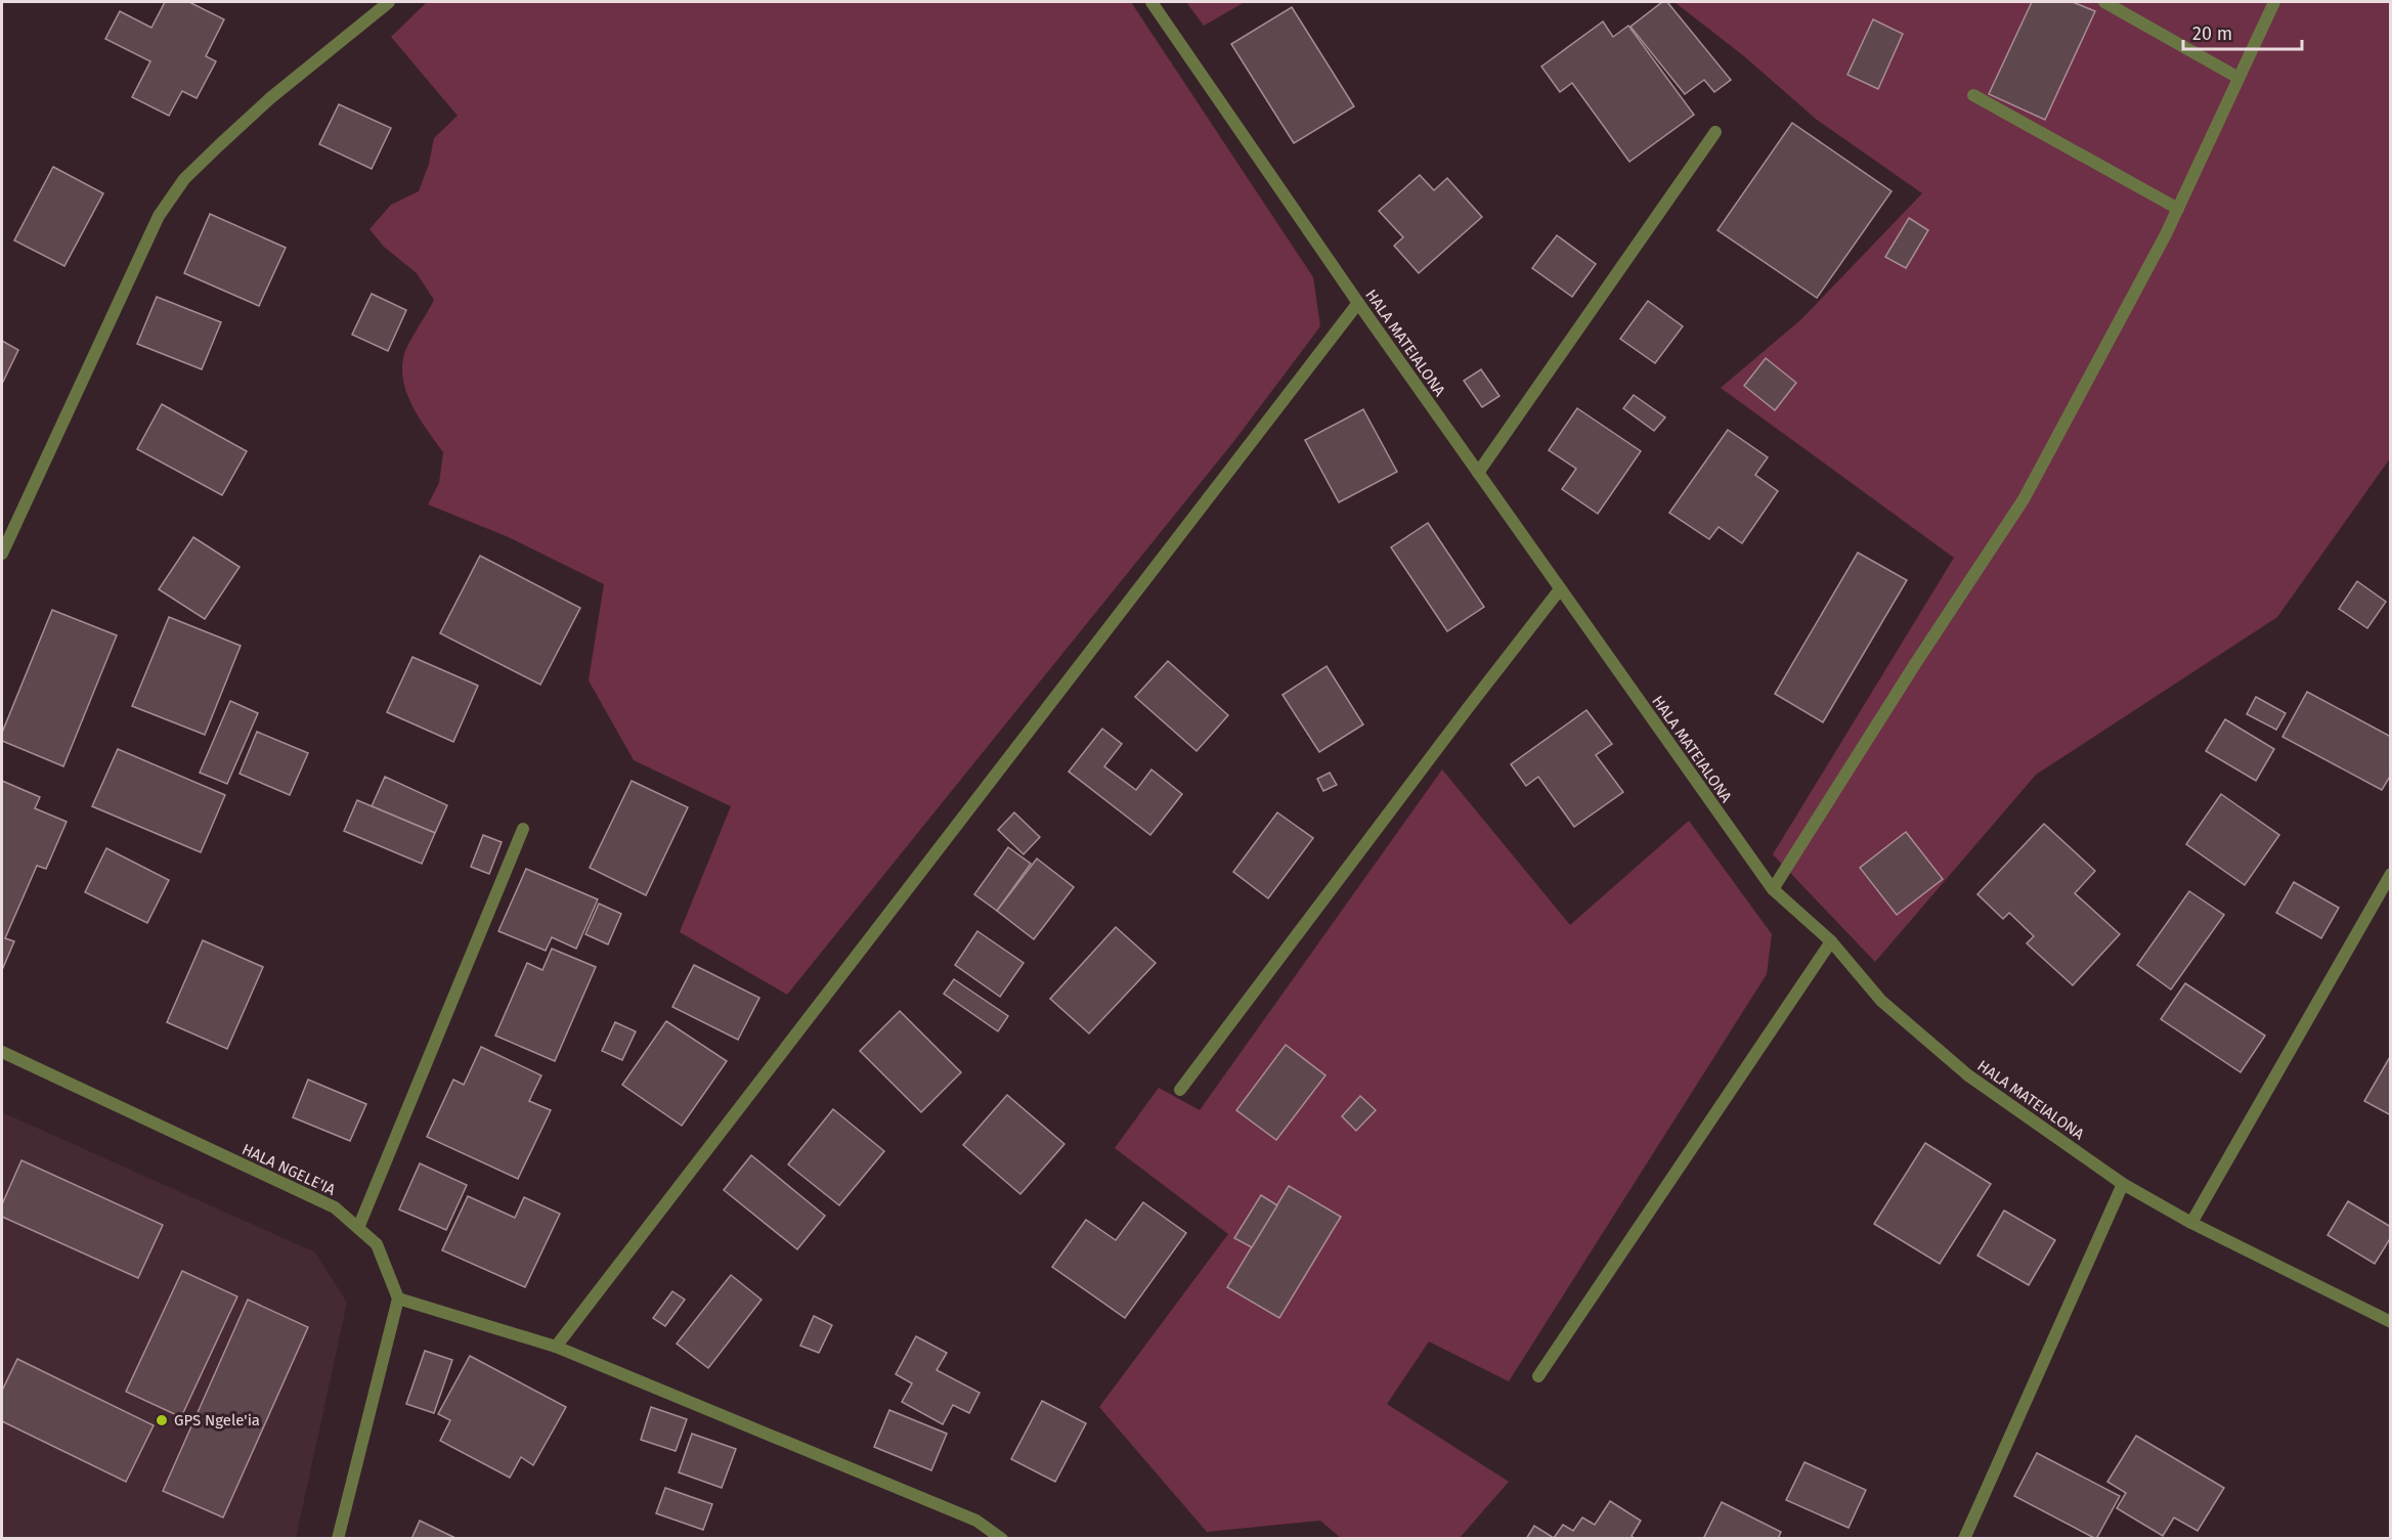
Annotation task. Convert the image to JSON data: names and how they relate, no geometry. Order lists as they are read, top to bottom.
{
  "streets": {
    "street": ["HALA MATEIALONA", "HALA NGELE'IA"]
  },
  "places": ["GPS Ngele'ia"],
  "scale_bar": "20 m"
}
